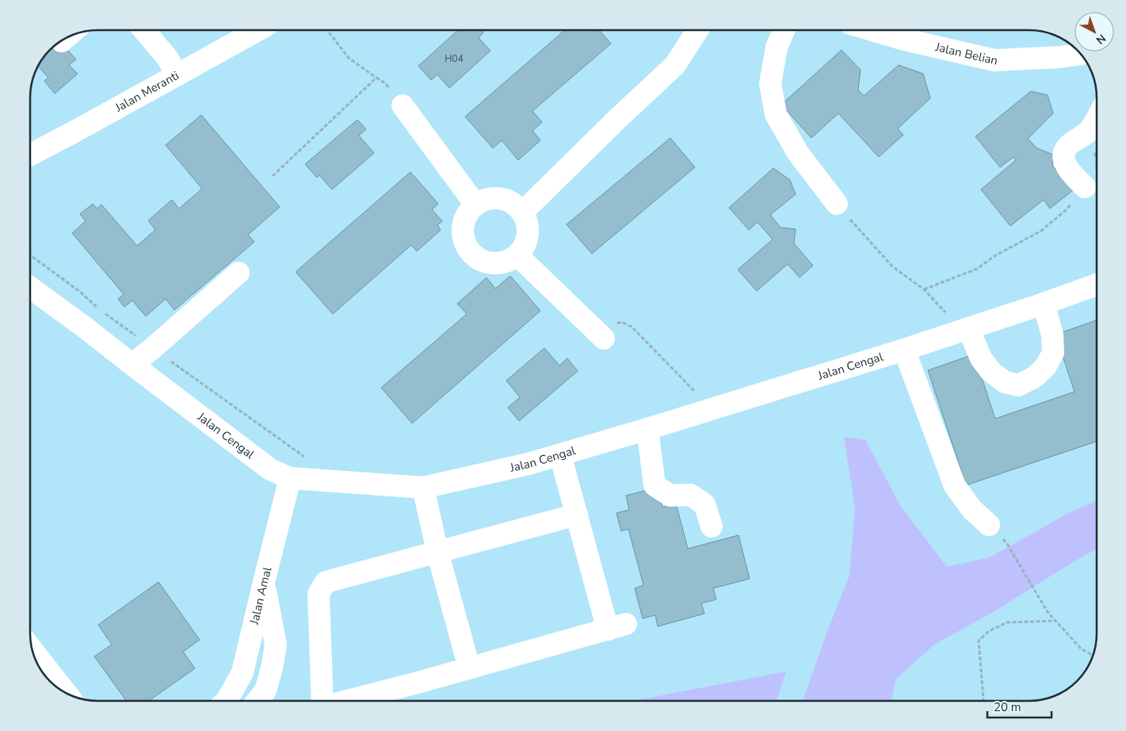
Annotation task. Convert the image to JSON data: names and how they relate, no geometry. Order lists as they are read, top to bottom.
{
  "streets": {
    "street": [
      "Jalan Belian",
      "Jalan Meranti",
      "Jalan Cengal",
      "Jalan Amal"
    ]
  },
  "crossings": [
    ["Jalan Cengal", "Jalan Amal"]
  ],
  "house_numbers": ["H04"],
  "scale_bar": "20 m",
  "north": "bottom right"
}
